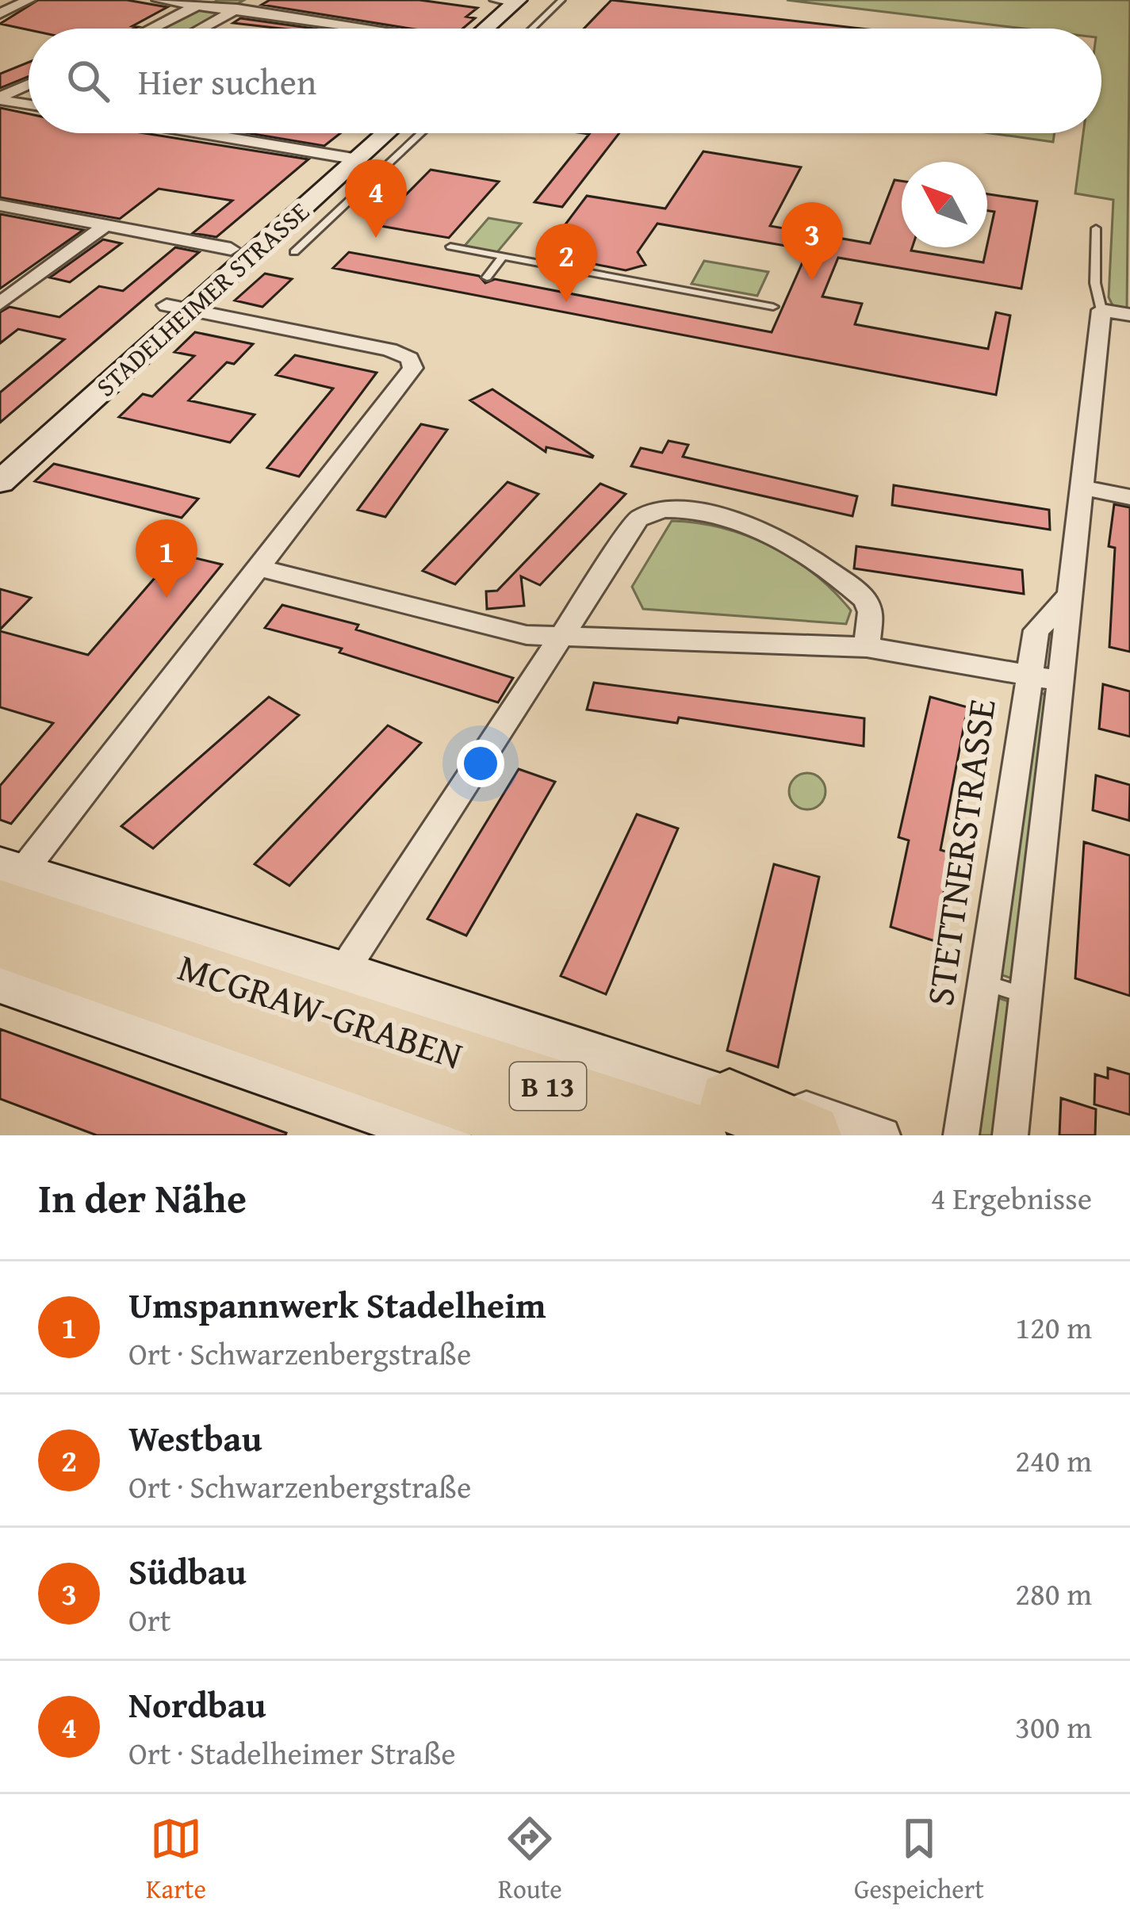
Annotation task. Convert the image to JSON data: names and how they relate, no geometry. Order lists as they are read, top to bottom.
{
  "streets": {
    "highway": ["MCGRAW-GRABEN", "B 13"],
    "main road": ["STADELHEIMER STRASSE"],
    "street": ["STETTNERSTRASSE"]
  },
  "north": "top left",
  "page": {
    "search": "Hier suchen",
    "pins": [
      "4",
      "3",
      "2",
      "1"
    ],
    "heading": ["In der Nähe", "4 Ergebnisse"],
    "list": [
      {
        "mark": "1",
        "name": "Umspannwerk Stadelheim",
        "note": "Ort · Schwarzenbergstraße",
        "value": "120 m"
      },
      {
        "mark": "2",
        "name": "Westbau",
        "note": "Ort · Schwarzenbergstraße",
        "value": "240 m"
      },
      {
        "mark": "3",
        "name": "Südbau",
        "note": "Ort",
        "value": "280 m"
      },
      {
        "mark": "4",
        "name": "Nordbau",
        "note": "Ort · Stadelheimer Straße",
        "value": "300 m"
      }
    ],
    "nav": ["Karte", "Route", "Gespeichert"]
  }
}
